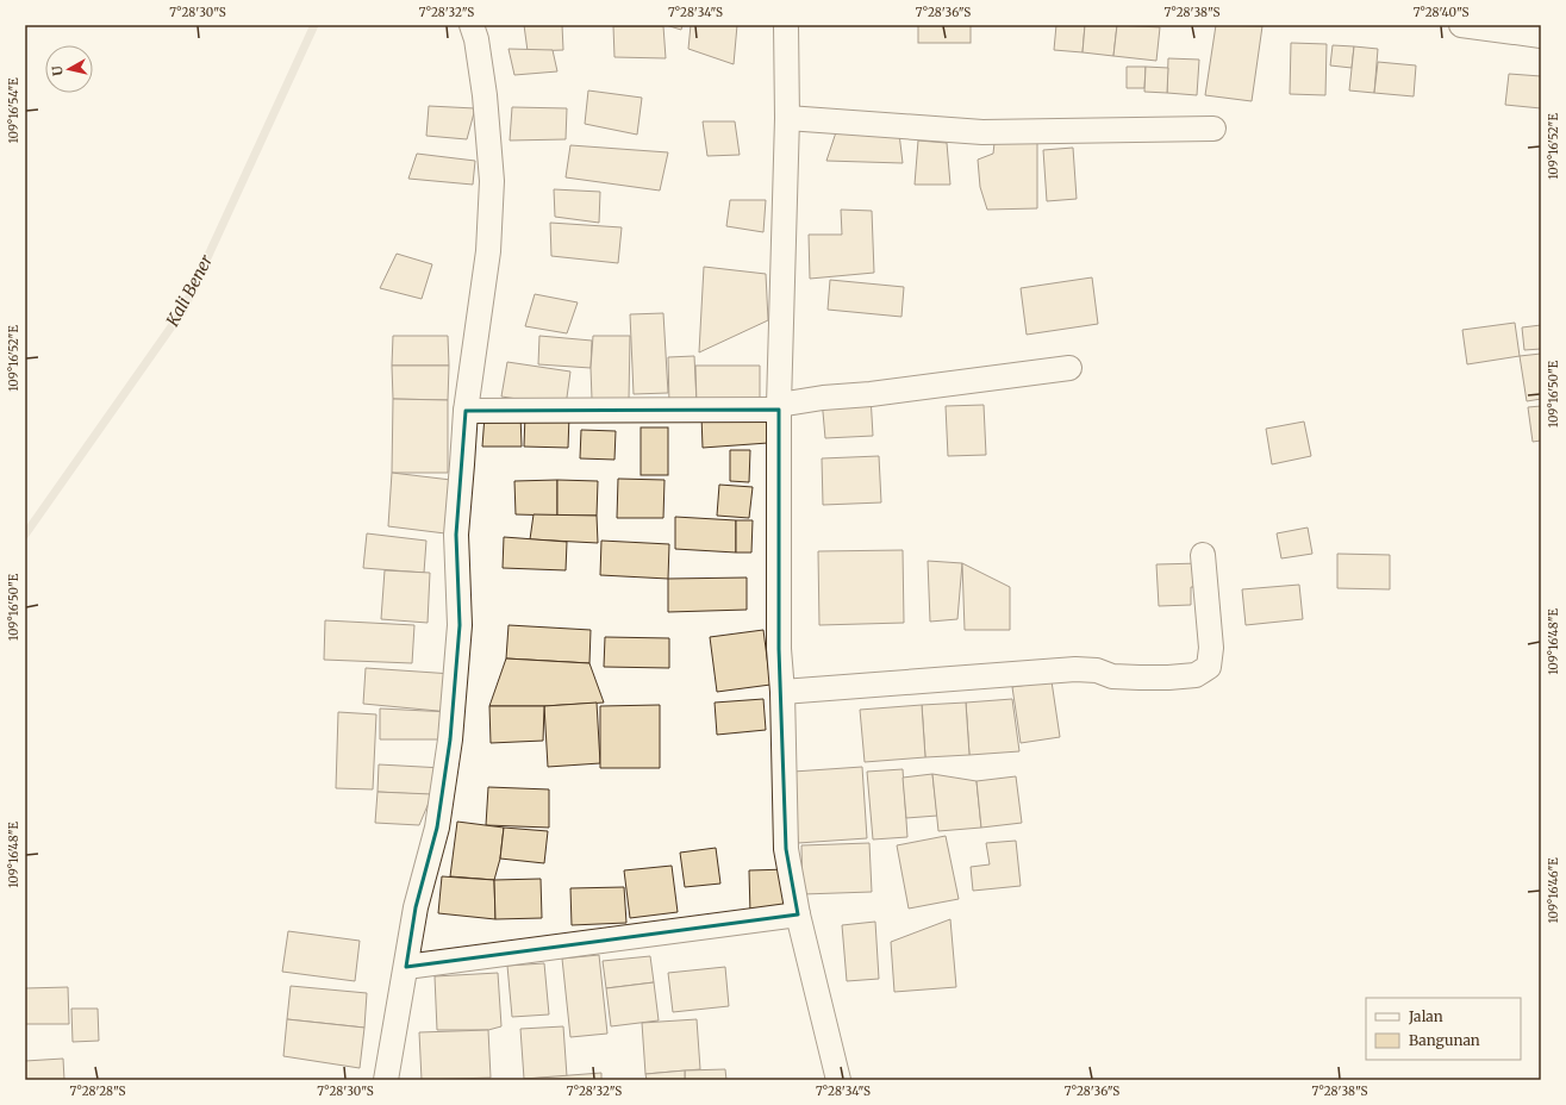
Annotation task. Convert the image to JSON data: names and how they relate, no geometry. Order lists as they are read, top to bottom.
{
  "water": ["Kali Bener"],
  "legend": ["Jalan", "Bangunan"],
  "north": "left",
  "coordinates": [
    "7°28'30\"S",
    "7°28'32\"S",
    "7°28'34\"S",
    "7°28'36\"S",
    "7°28'38\"S",
    "7°28'40\"S",
    "109°16'54\"E",
    "109°16'52\"E",
    "109°16'50\"E",
    "109°16'48\"E",
    "109°16'46\"E",
    "7°28'28\"S"
  ]
}
